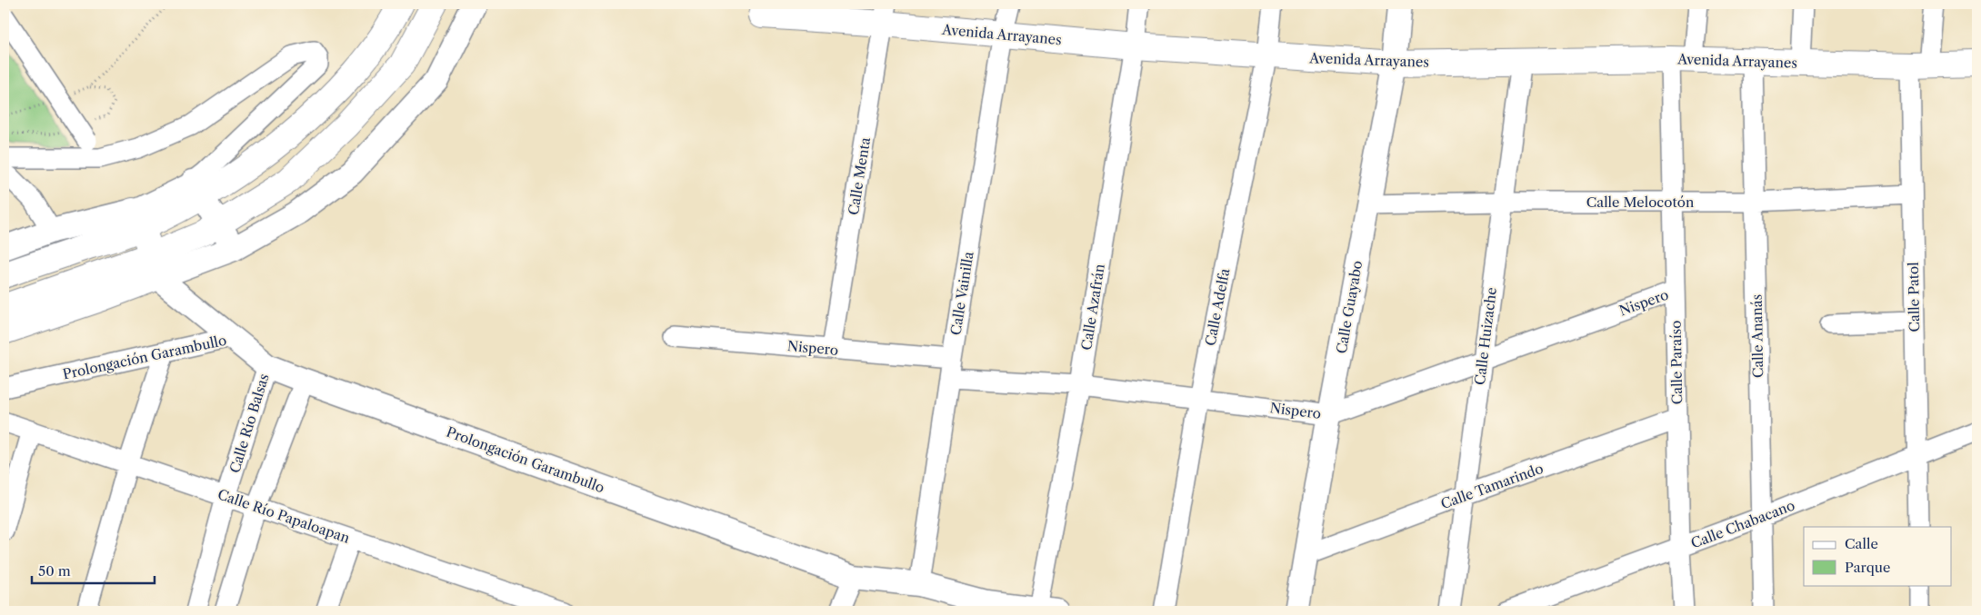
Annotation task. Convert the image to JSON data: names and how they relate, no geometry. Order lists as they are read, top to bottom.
{
  "streets": {
    "main road": ["Avenida Arrayanes"],
    "street": [
      "Calle Menta",
      "Calle Melocotón",
      "Calle Vainilla",
      "Calle Patol",
      "Nispero",
      "Calle Azafrán",
      "Calle Adelfa",
      "Calle Guayabo",
      "Calle Huizache",
      "Calle Ananás",
      "Prolongación Garambullo",
      "Calle Paraíso",
      "Calle Río Balsas",
      "Calle Tamarindo",
      "Calle Río Papaloapan",
      "Calle Chabacano"
    ]
  },
  "crossings": [
    ["Avenida Arrayanes", "Calle Menta"],
    ["Avenida Arrayanes", "Calle Vainilla"],
    ["Avenida Arrayanes", "Calle Patol"],
    ["Avenida Arrayanes", "Calle Azafrán"],
    ["Avenida Arrayanes", "Calle Adelfa"],
    ["Avenida Arrayanes", "Calle Guayabo"],
    ["Avenida Arrayanes", "Calle Huizache"],
    ["Avenida Arrayanes", "Calle Ananás"],
    ["Avenida Arrayanes", "Calle Paraíso"],
    ["Calle Menta", "Nispero"],
    ["Calle Melocotón", "Calle Patol"],
    ["Calle Melocotón", "Calle Guayabo"],
    ["Calle Melocotón", "Calle Huizache"],
    ["Calle Melocotón", "Calle Ananás"],
    ["Calle Melocotón", "Calle Paraíso"],
    ["Calle Vainilla", "Nispero"],
    ["Calle Vainilla", "Prolongación Garambullo"],
    ["Calle Patol", "Calle Chabacano"],
    ["Nispero", "Calle Azafrán"],
    ["Nispero", "Calle Adelfa"],
    ["Nispero", "Calle Guayabo"],
    ["Nispero", "Calle Huizache"],
    ["Nispero", "Calle Paraíso"],
    ["Calle Azafrán", "Prolongación Garambullo"],
    ["Calle Guayabo", "Calle Tamarindo"],
    ["Calle Huizache", "Calle Tamarindo"],
    ["Calle Ananás", "Calle Chabacano"],
    ["Prolongación Garambullo", "Calle Río Balsas"],
    ["Calle Paraíso", "Calle Tamarindo"],
    ["Calle Paraíso", "Calle Chabacano"],
    ["Calle Río Balsas", "Calle Río Papaloapan"]
  ],
  "legend": ["Calle", "Parque"],
  "scale_bar": "50 m"
}
